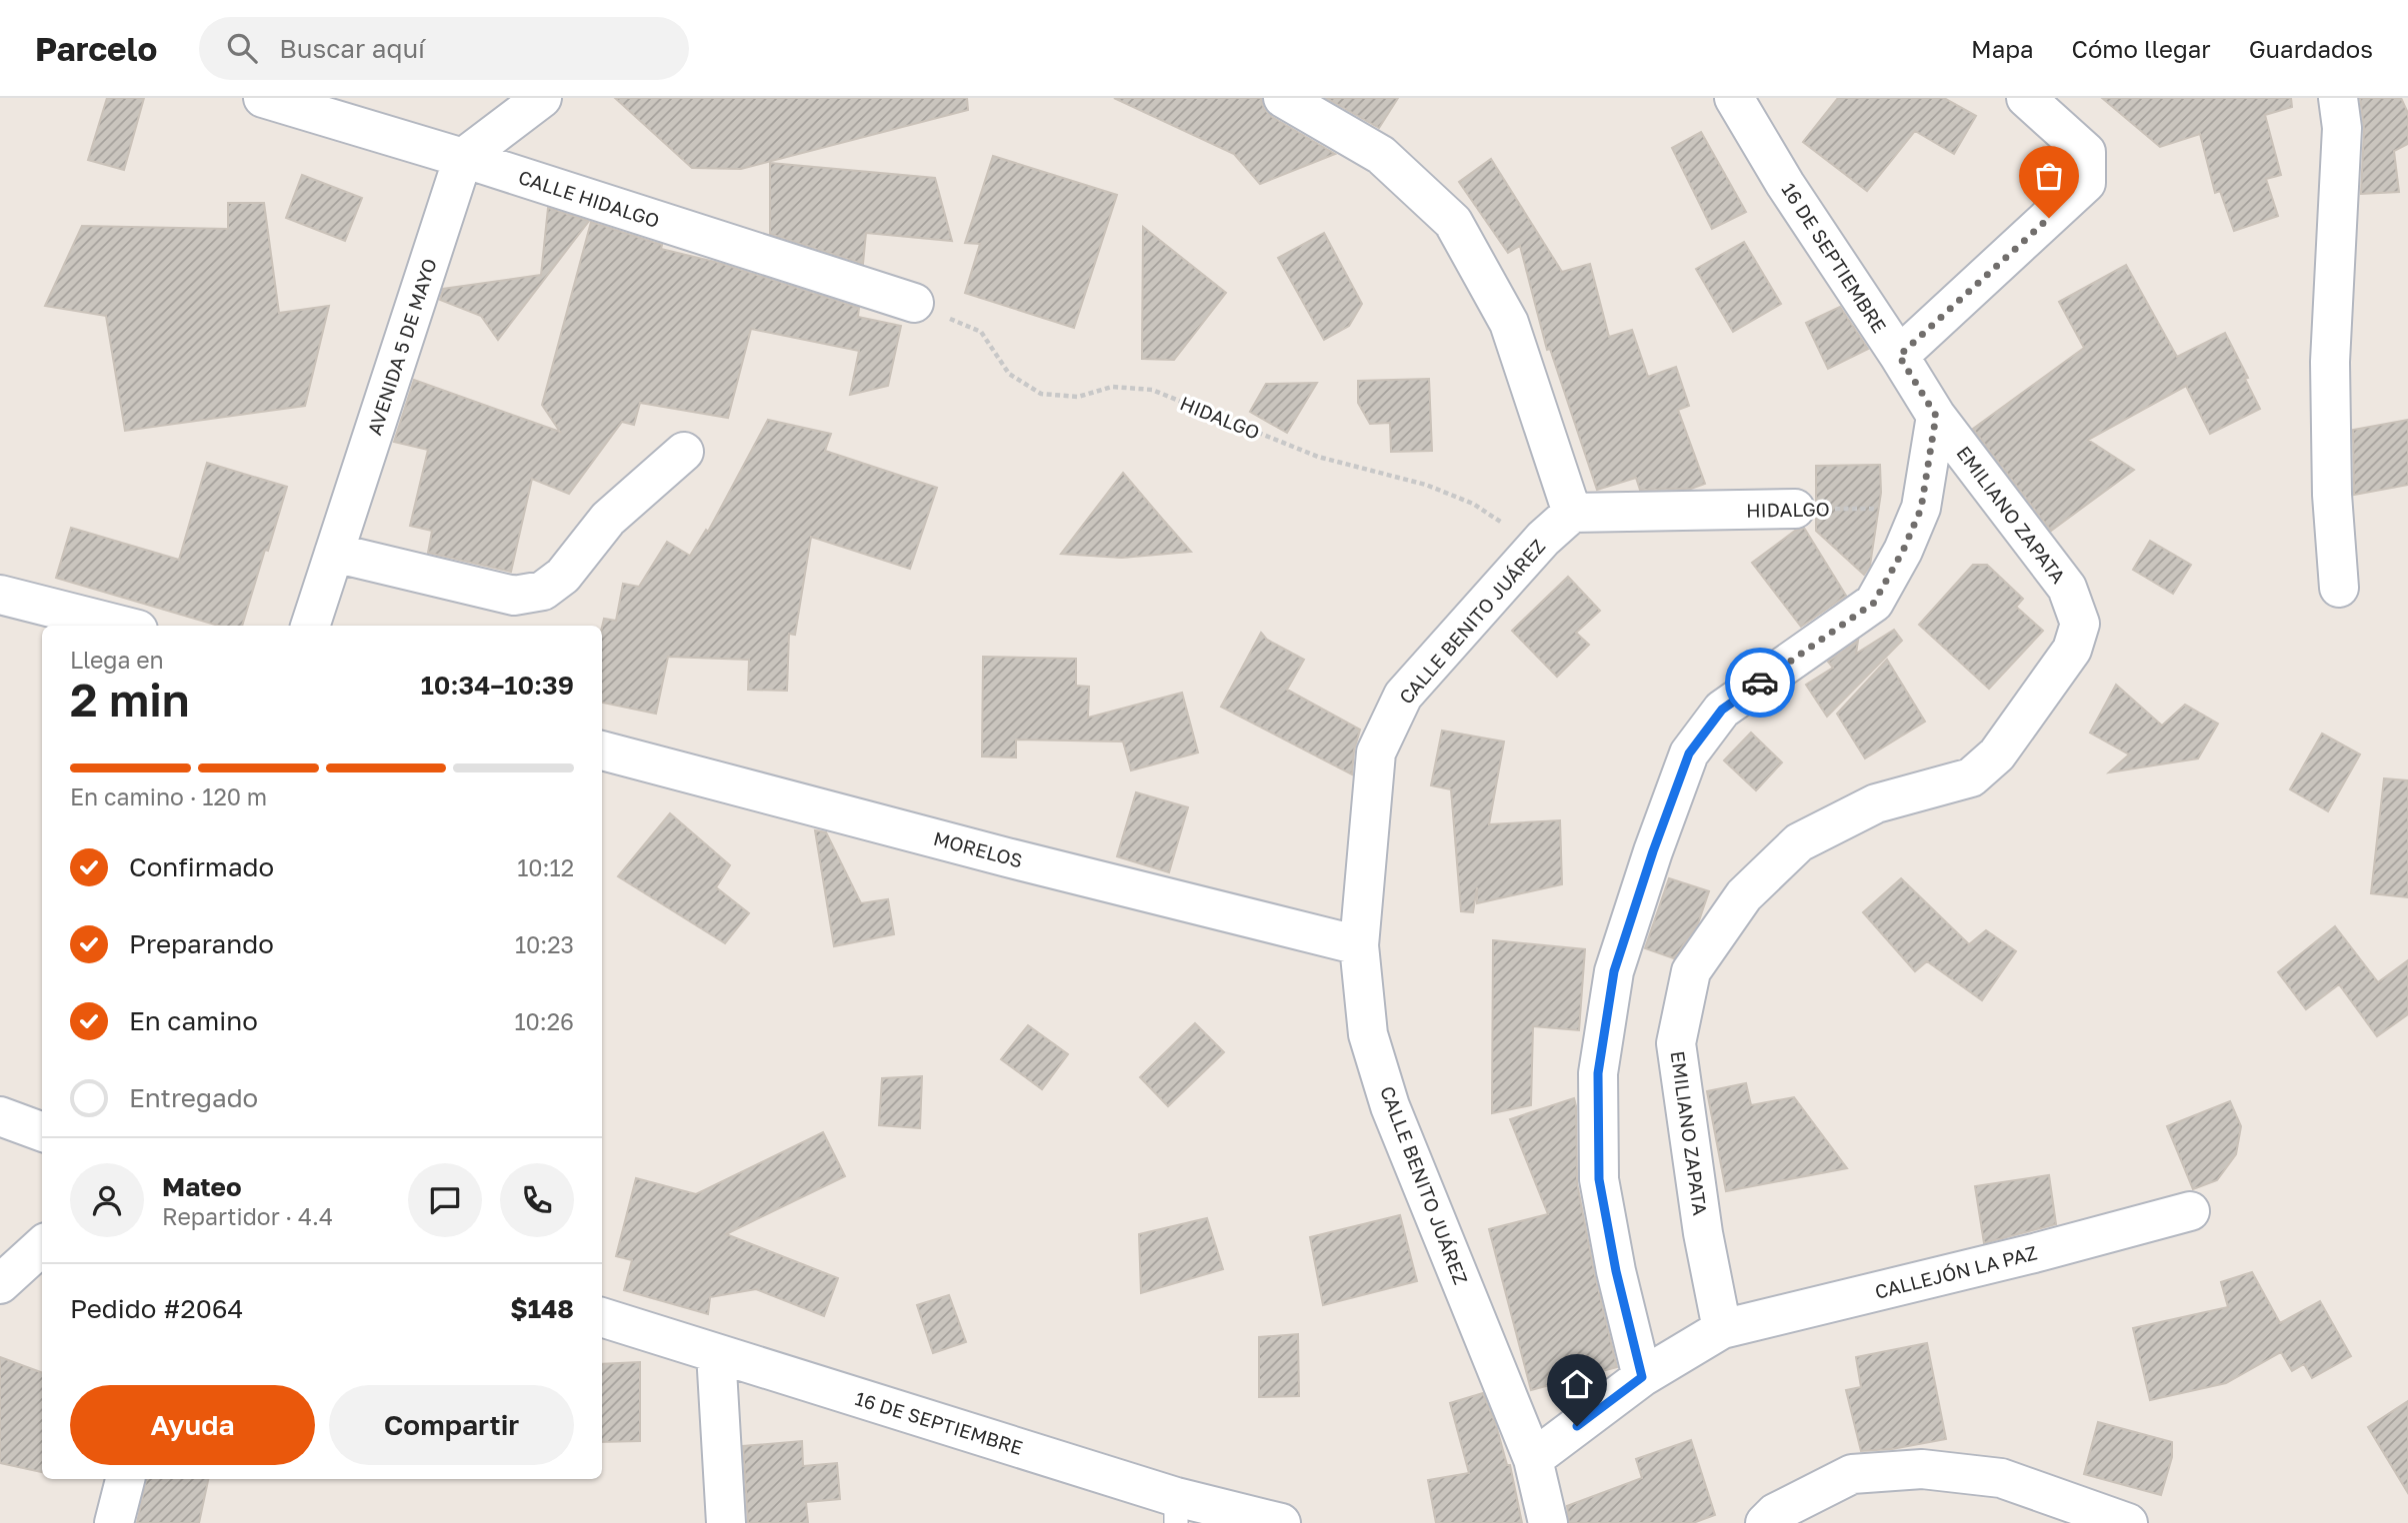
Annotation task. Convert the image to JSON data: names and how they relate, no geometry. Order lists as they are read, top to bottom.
{
  "streets": {
    "street": [
      "CALLE HIDALGO",
      "16 DE SEPTIEMBRE",
      "AVENIDA 5 DE MAYO",
      "HIDALGO",
      "EMILIANO ZAPATA",
      "CALLE BENITO JUÁREZ",
      "MORELOS",
      "CALLEJÓN LA PAZ"
    ]
  },
  "crossings": [
    ["CALLE HIDALGO", "AVENIDA 5 DE MAYO"],
    ["CALLE HIDALGO", "HIDALGO"],
    ["16 DE SEPTIEMBRE", "EMILIANO ZAPATA"],
    ["HIDALGO", "CALLE BENITO JUÁREZ"],
    ["EMILIANO ZAPATA", "CALLEJÓN LA PAZ"],
    ["CALLE BENITO JUÁREZ", "MORELOS"]
  ],
  "page": {
    "header": "Parcelo",
    "search": "Buscar aquí",
    "nav": ["Mapa", "Cómo llegar", "Guardados"],
    "heading": ["2 min", "Llega en", "10:34–10:39"],
    "panel": [
      "Mateo",
      "Repartidor · 4.4",
      "Pedido #2064",
      "$148"
    ],
    "bar": "En camino · 120 m",
    "list": [
      ["Confirmado", "10:12"],
      ["Preparando", "10:23"],
      ["En camino", "10:26"],
      "Entregado"
    ],
    "buttons": ["Ayuda", "Compartir"]
  }
}
